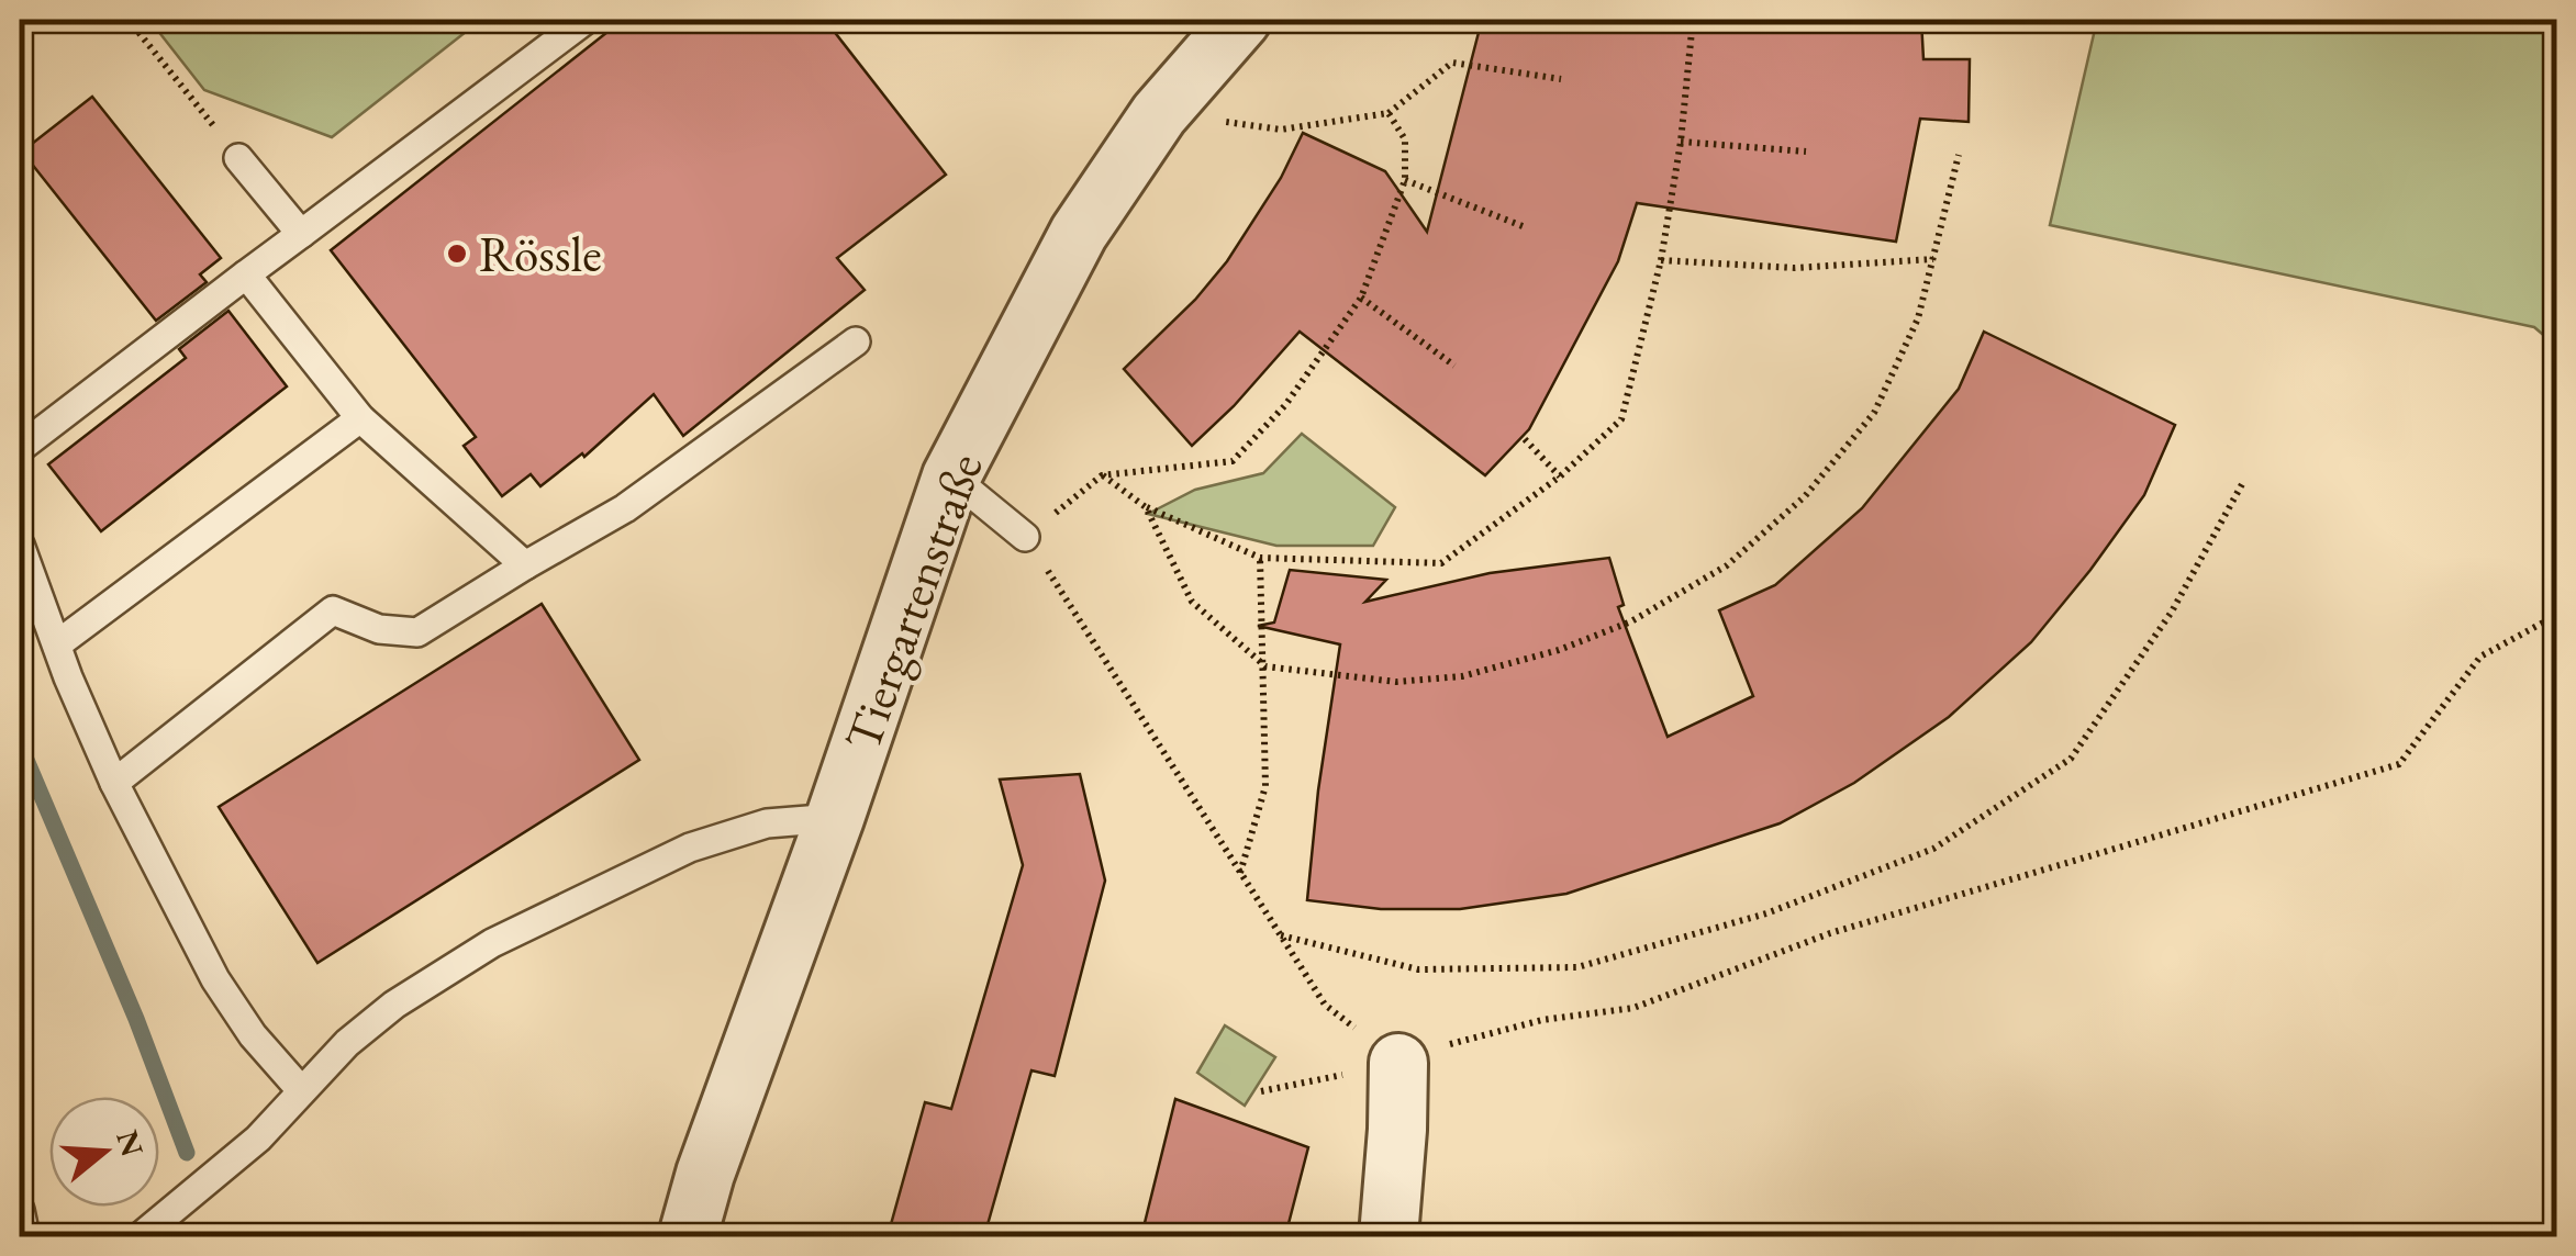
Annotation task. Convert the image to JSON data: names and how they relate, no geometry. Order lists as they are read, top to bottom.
{
  "streets": {
    "street": ["Tiergartenstraße"]
  },
  "places": ["Rössle"],
  "north": "right"
}
